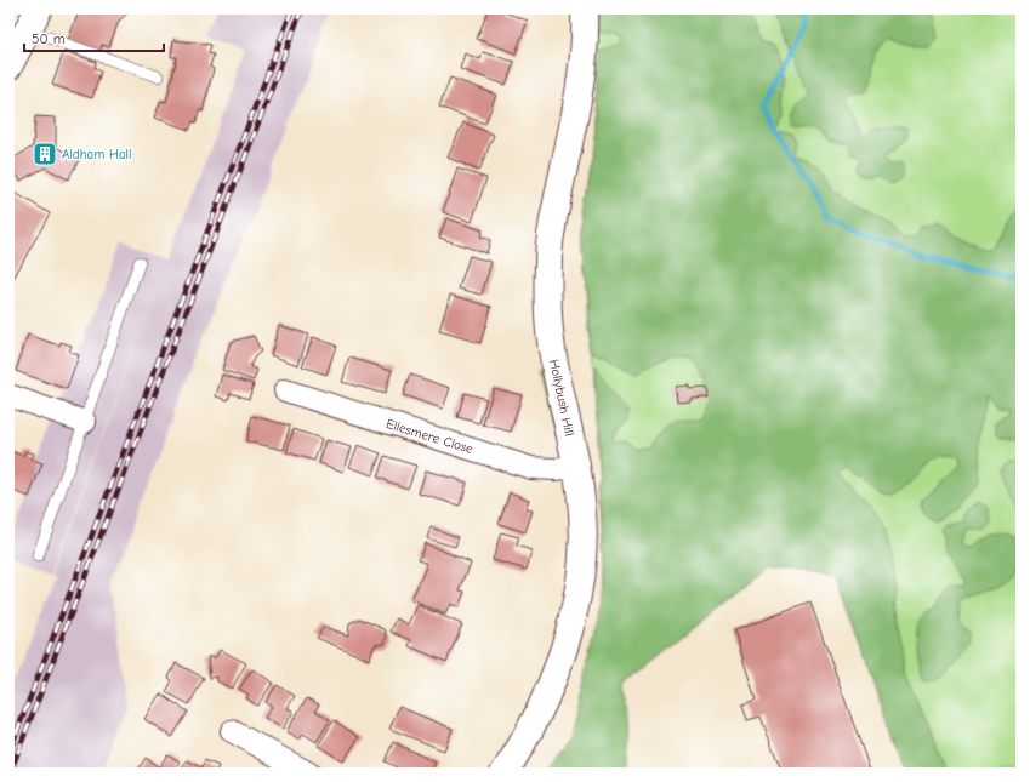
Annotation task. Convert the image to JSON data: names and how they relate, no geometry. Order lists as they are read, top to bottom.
{
  "streets": {
    "main road": ["Hollybush Hill"],
    "street": ["Ellesmere Close"]
  },
  "crossings": [
    ["Hollybush Hill", "Ellesmere Close"]
  ],
  "places": {
    "building": ["Aldham Hall"]
  },
  "scale_bar": "50 m"
}
